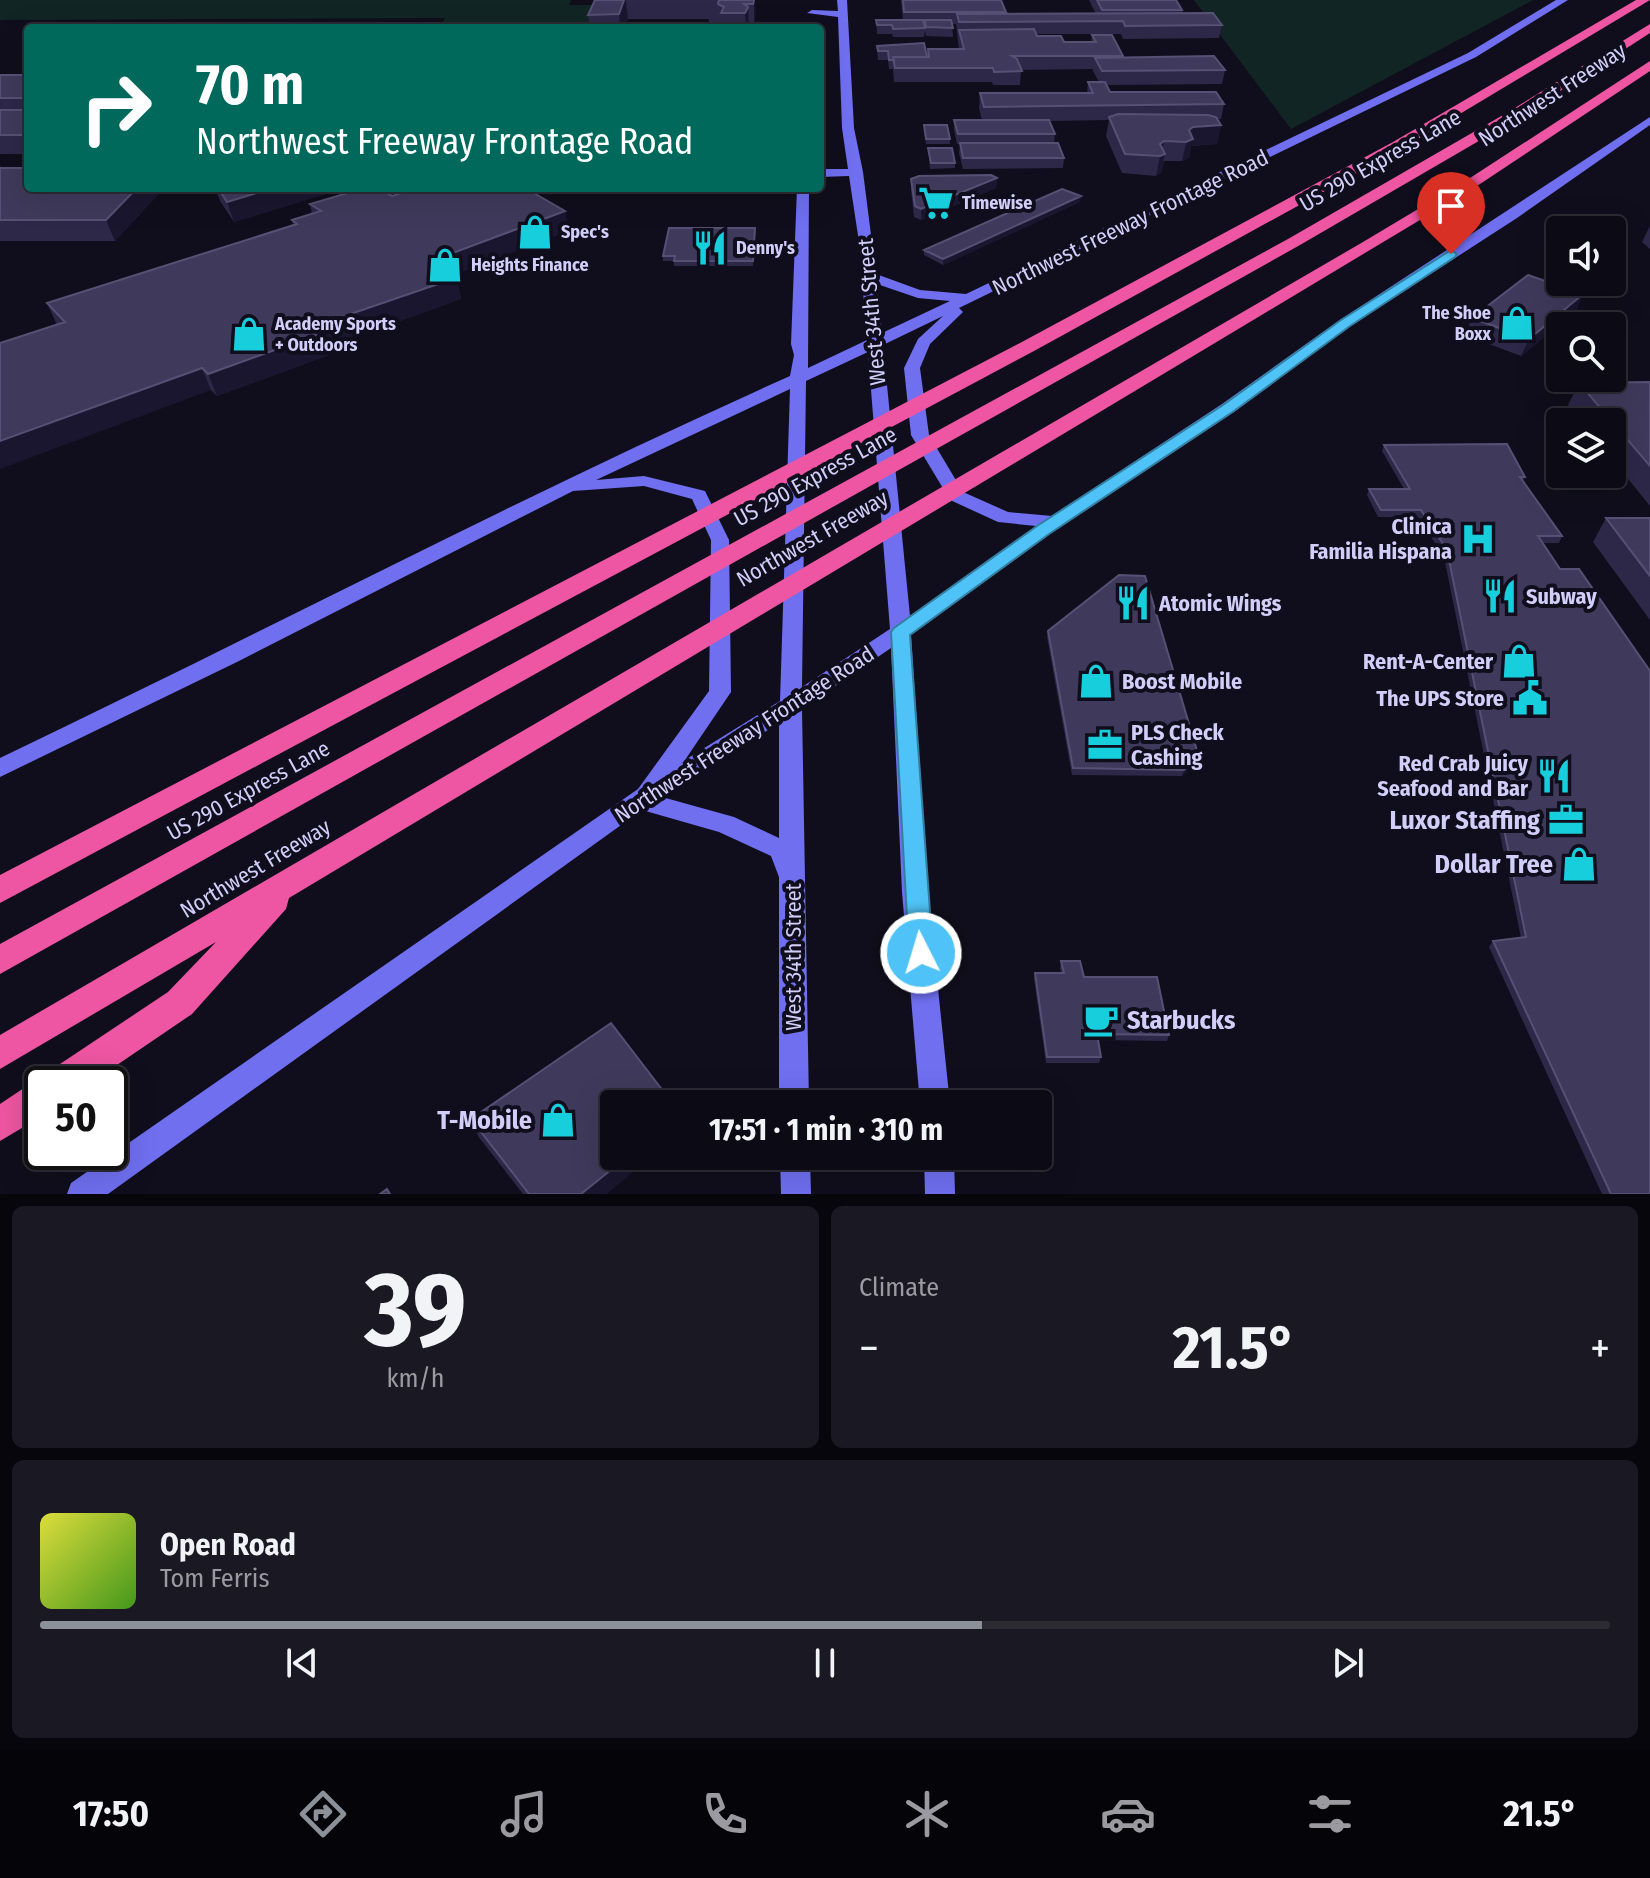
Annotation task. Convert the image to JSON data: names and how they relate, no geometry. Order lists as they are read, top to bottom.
{
  "streets": {
    "highway": ["Northwest Freeway", "US 290 Express Lane"],
    "main road": ["Northwest Freeway Frontage Road", "West 34th Street"]
  },
  "crossings": [
    ["Northwest Freeway Frontage Road", "West 34th Street"]
  ],
  "places": {
    "supermarket": ["Timewise"],
    "shop": [
      "Spec's",
      "Heights Finance",
      "The Shoe Boxx",
      "Academy Sports + Outdoors",
      "Rent-A-Center",
      "Boost Mobile",
      "Dollar Tree",
      "T-Mobile"
    ],
    "restaurant": [
      "Denny's",
      "Subway",
      "Atomic Wings",
      "Red Crab Juicy Seafood and Bar"
    ],
    "hospital": ["Clinica Familia Hispana"],
    "public building": ["The UPS Store"],
    "office": ["PLS Check Cashing", "Luxor Staffing"],
    "cafe": ["Starbucks"]
  },
  "page": {
    "turn": ["70 m", "Northwest Freeway Frontage Road"],
    "limit": "50",
    "trip": "17:51 · 1 min · 310 m",
    "tile": [
      ["39", "km/h"],
      "Climate"
    ],
    "heat": ["−", "21.5°", "+"],
    "song": ["Open Road", "Tom Ferris"],
    "tabs": ["17:50", "21.5°"]
  }
}
